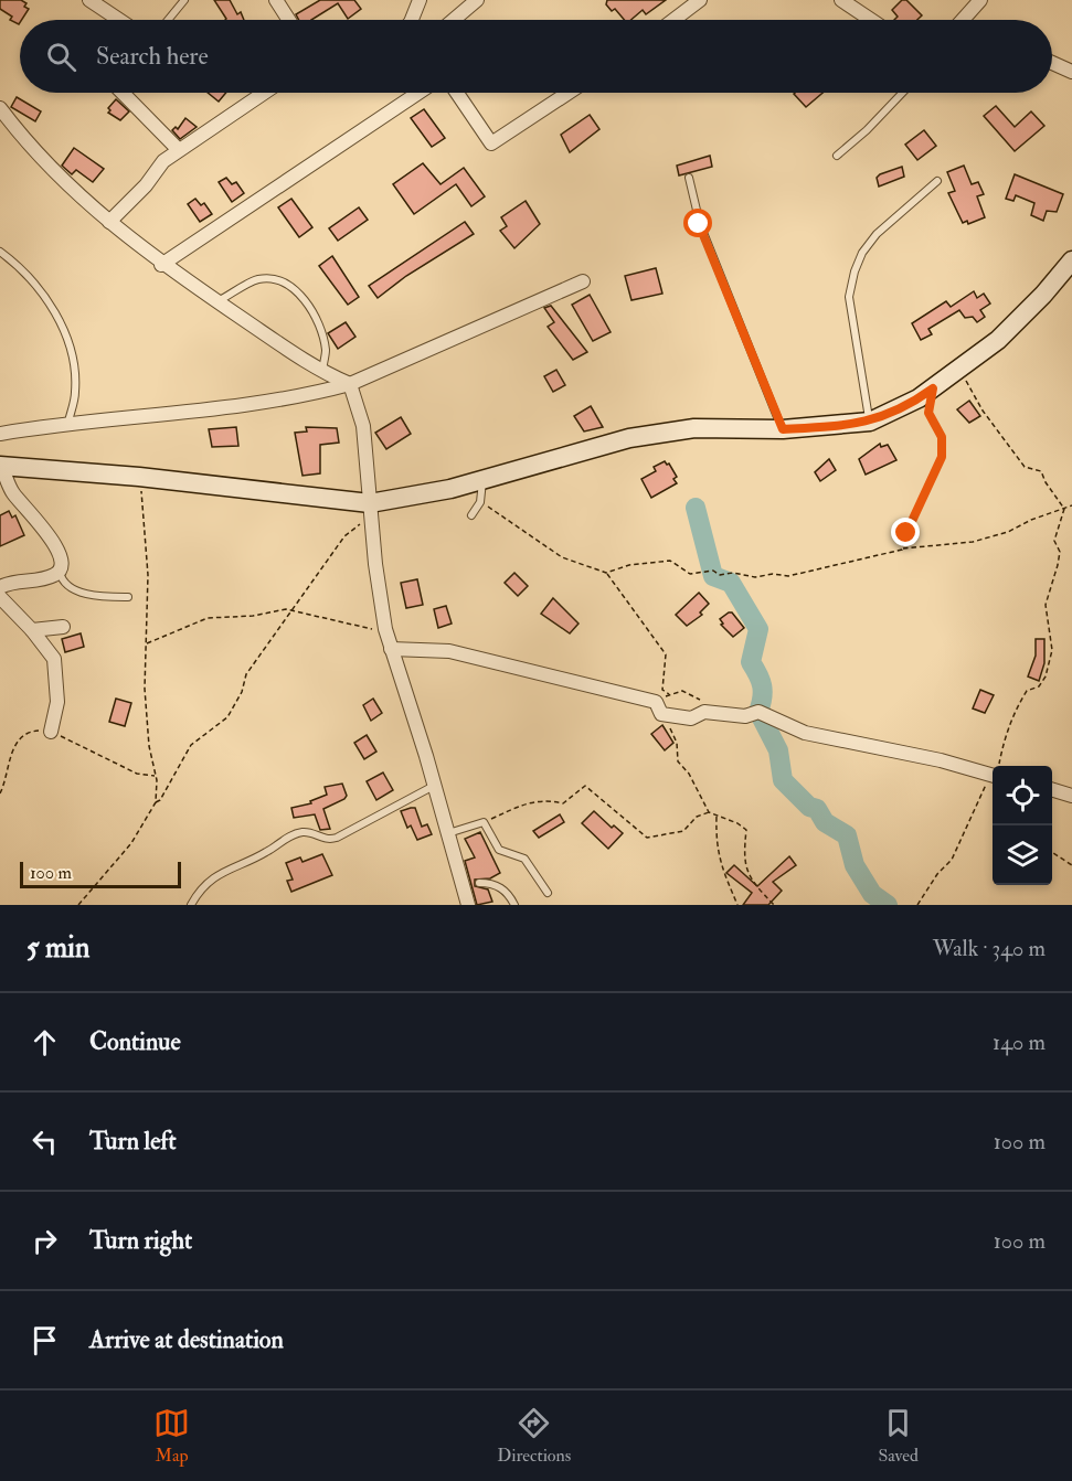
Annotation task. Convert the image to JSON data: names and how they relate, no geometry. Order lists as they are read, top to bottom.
{
  "scale_bar": "100 m",
  "page": {
    "search": "Search here",
    "scale": "100 m",
    "heading": ["5 min", "Walk · 340 m"],
    "list": [
      ["Continue", "140 m"],
      ["Turn left", "100 m"],
      ["Turn right", "100 m"],
      "Arrive at destination"
    ],
    "nav": ["Map", "Directions", "Saved"]
  }
}
